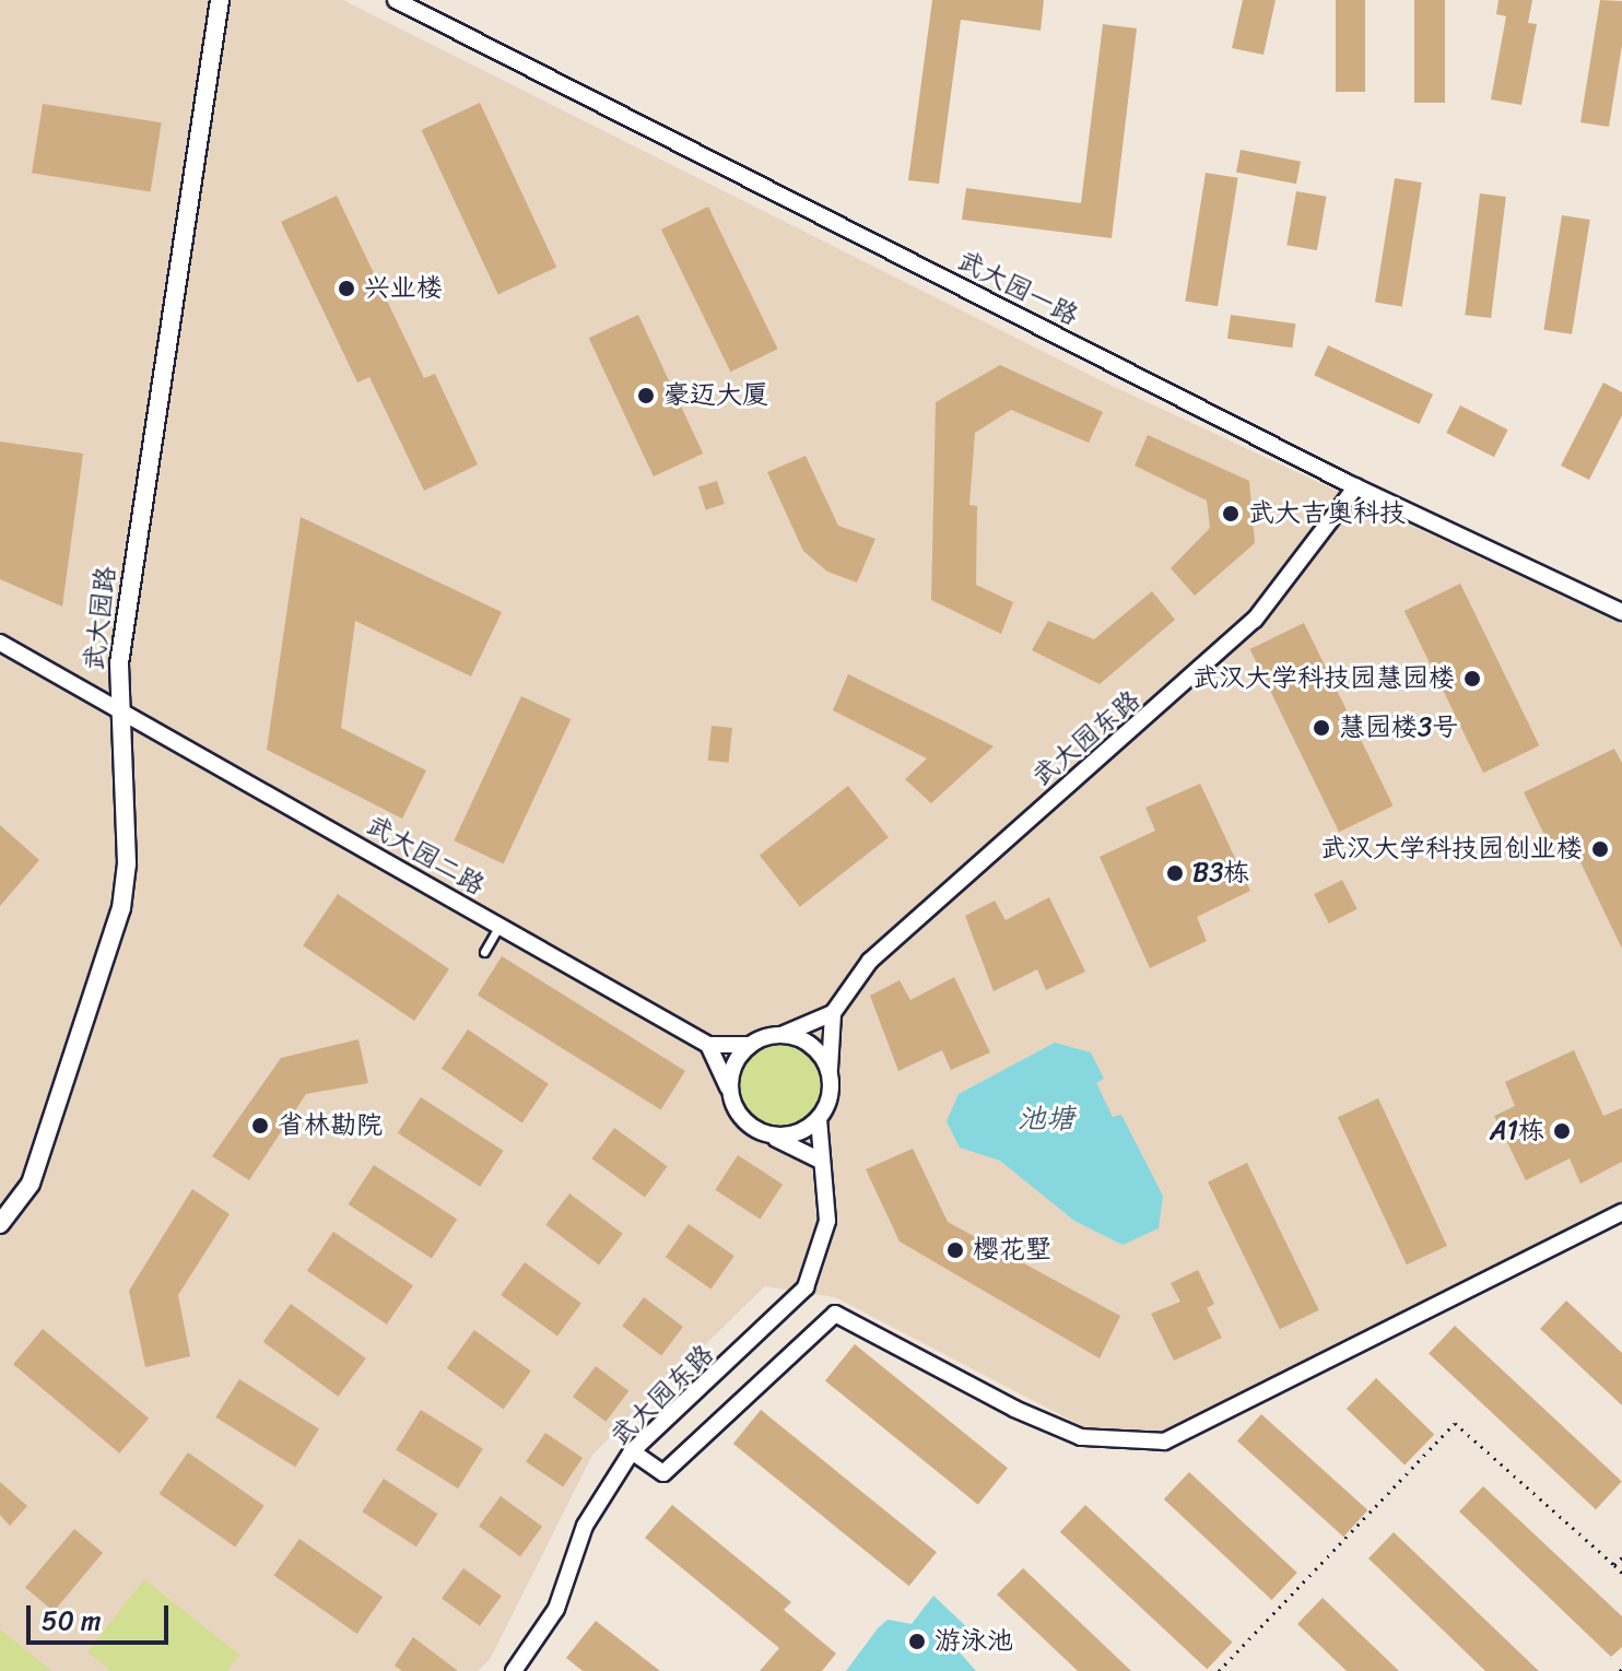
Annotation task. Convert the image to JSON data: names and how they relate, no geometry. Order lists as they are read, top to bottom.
{
  "streets": {
    "street": [
      "武大园一路",
      "武大园路",
      "武大园东路",
      "武大园二路"
    ]
  },
  "crossings": [
    ["武大园一路", "武大园东路"],
    ["武大园路", "武大园二路"]
  ],
  "water": ["池塘"],
  "places": [
    "兴业楼",
    "豪迈大厦",
    "武大吉奥科技",
    "武汉大学科技园慧园楼",
    "慧园楼3号",
    "武汉大学科技园创业楼",
    "B3栋",
    "省林勘院",
    "A1栋",
    "樱花墅",
    "游泳池"
  ],
  "scale_bar": "50 m"
}
